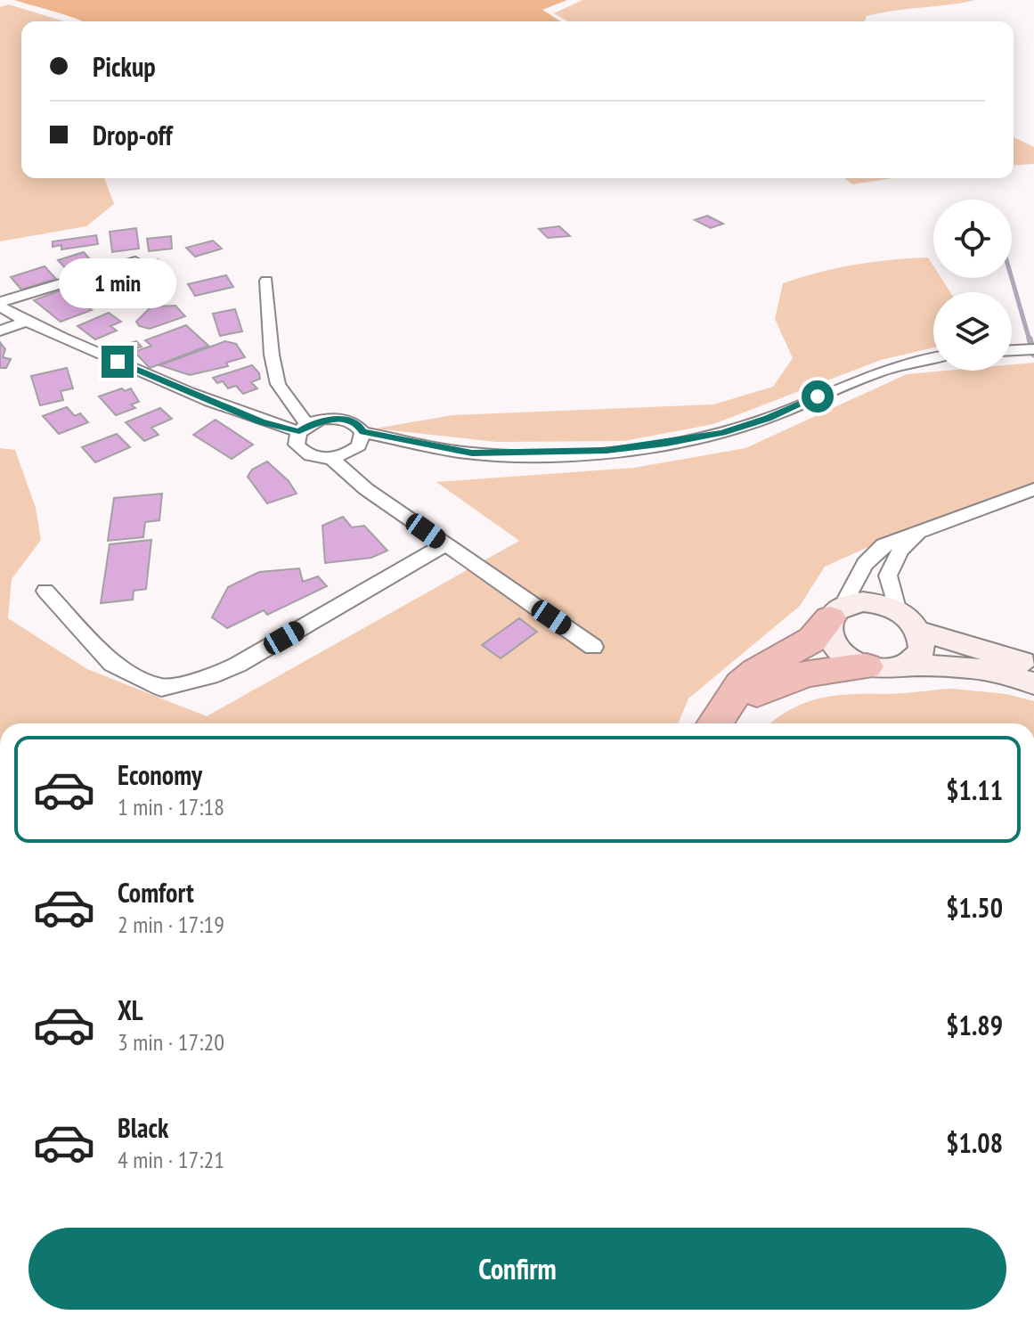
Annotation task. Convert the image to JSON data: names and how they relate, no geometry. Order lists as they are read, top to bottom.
{
  "page": {
    "banner": ["Pickup", "Drop-off"],
    "bubble": "1 min",
    "list": [
      {
        "name": "Economy",
        "note": "1 min · 17:18",
        "value": "$1.11"
      },
      {
        "name": "Comfort",
        "note": "2 min · 17:19",
        "value": "$1.50"
      },
      {
        "name": "XL",
        "note": "3 min · 17:20",
        "value": "$1.89"
      },
      {
        "name": "Black",
        "note": "4 min · 17:21",
        "value": "$1.08"
      }
    ],
    "buttons": "Confirm"
  }
}
